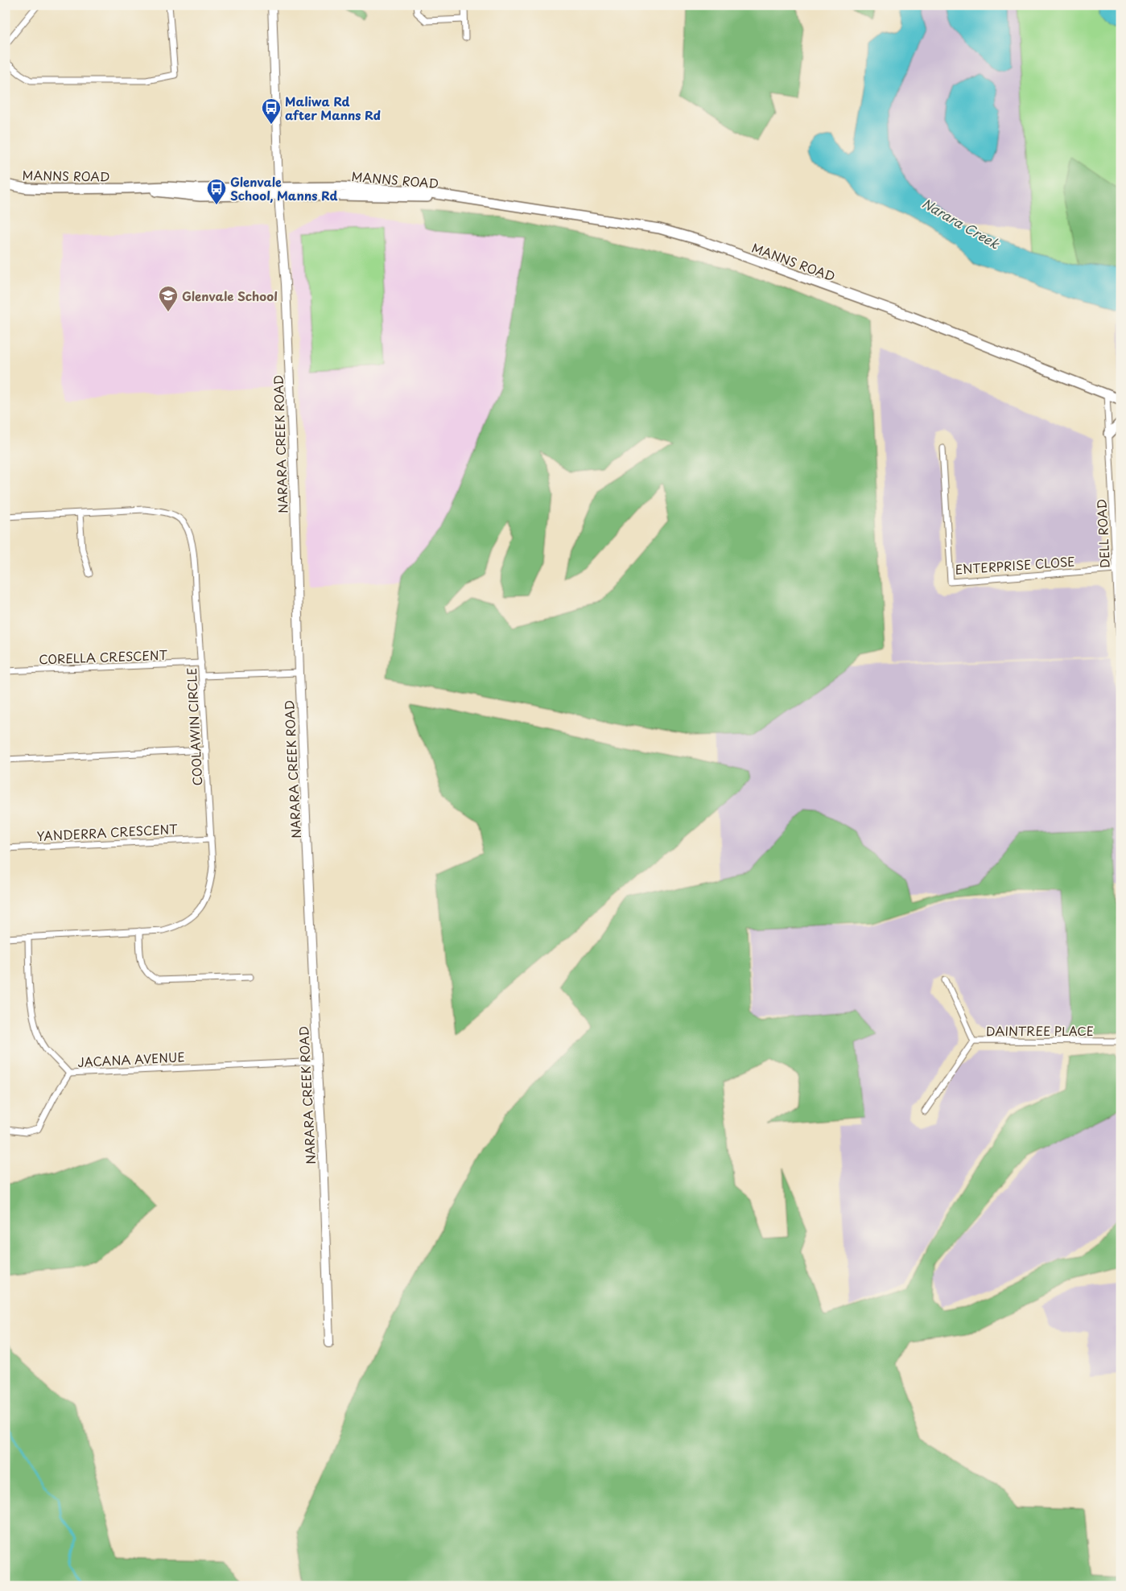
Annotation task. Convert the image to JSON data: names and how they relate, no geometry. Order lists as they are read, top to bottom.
{
  "streets": {
    "main road": ["MANNS ROAD"],
    "street": [
      "NARARA CREEK ROAD",
      "DELL ROAD",
      "ENTERPRISE CLOSE",
      "CORELLA CRESCENT",
      "COOLAWIN CIRCLE",
      "YANDERRA CRESCENT",
      "DAINTREE PLACE",
      "JACANA AVENUE"
    ]
  },
  "crossings": [
    ["MANNS ROAD", "NARARA CREEK ROAD"],
    ["MANNS ROAD", "DELL ROAD"],
    ["NARARA CREEK ROAD", "JACANA AVENUE"],
    ["DELL ROAD", "ENTERPRISE CLOSE"],
    ["CORELLA CRESCENT", "COOLAWIN CIRCLE"],
    ["COOLAWIN CIRCLE", "YANDERRA CRESCENT"],
    ["COOLAWIN CIRCLE", "JACANA AVENUE"]
  ],
  "water": ["Narara Creek"],
  "places": {
    "bus stop": ["Maliwa Rd after Manns Rd", "Glenvale School, Manns Rd"],
    "school or university": ["Glenvale School"]
  }
}
